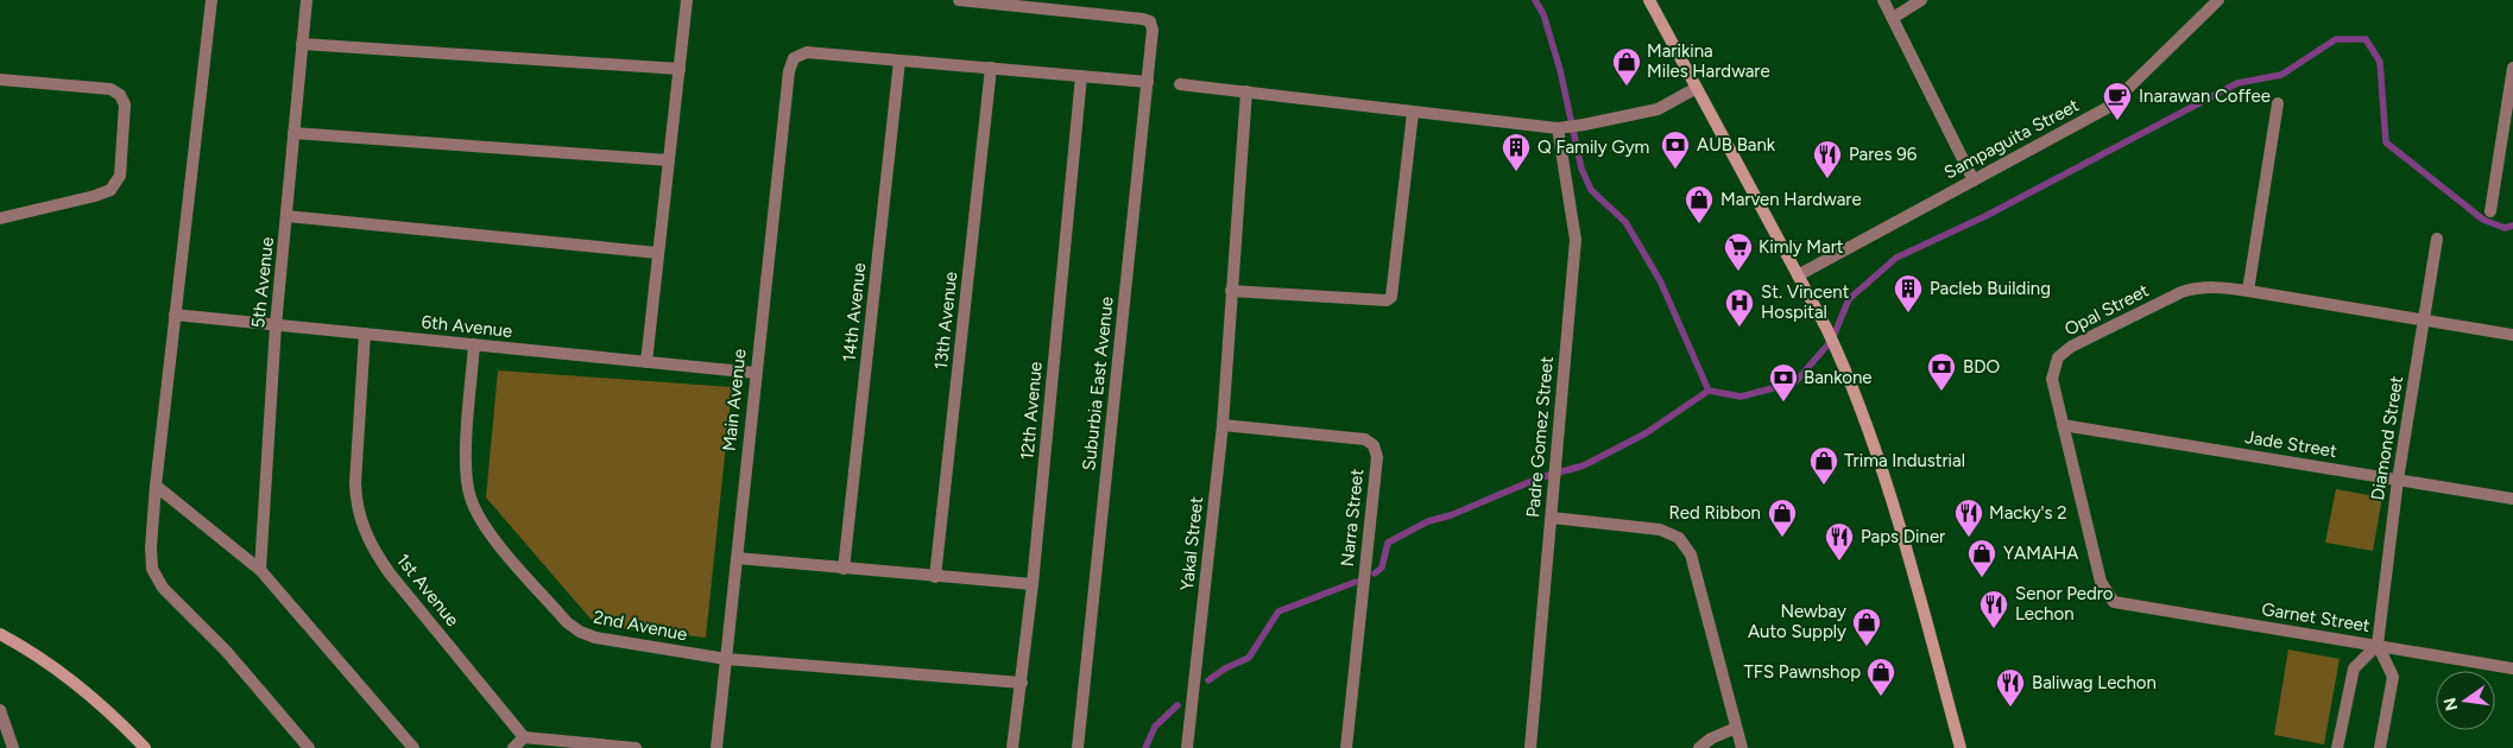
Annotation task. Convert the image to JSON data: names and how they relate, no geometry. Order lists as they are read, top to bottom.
{
  "streets": {
    "street": [
      "Sampaguita Street",
      "5th Avenue",
      "Opal Street",
      "14th Avenue",
      "13th Avenue",
      "6th Avenue",
      "Suburbia East Avenue",
      "Main Avenue",
      "12th Avenue",
      "Padre Gomez Street",
      "Diamond Street",
      "Jade Street",
      "Narra Street",
      "Yakal Street",
      "1st Avenue",
      "Garnet Street",
      "2nd Avenue"
    ]
  },
  "crossings": [
    ["5th Avenue", "6th Avenue"],
    ["Opal Street", "Diamond Street"],
    ["Opal Street", "Jade Street"],
    ["Opal Street", "Garnet Street"],
    ["14th Avenue", "Main Avenue"],
    ["6th Avenue", "Main Avenue"],
    ["6th Avenue", "1st Avenue"],
    ["6th Avenue", "2nd Avenue"],
    ["Main Avenue", "2nd Avenue"],
    ["12th Avenue", "2nd Avenue"],
    ["Diamond Street", "Jade Street"],
    ["Diamond Street", "Garnet Street"],
    ["Narra Street", "Yakal Street"]
  ],
  "places": {
    "shop": [
      "Marikina Miles Hardware",
      "Marven Hardware",
      "Trima Industrial",
      "Red Ribbon",
      "YAMAHA",
      "Newbay Auto Supply",
      "TFS Pawnshop"
    ],
    "cafe": ["Inarawan Coffee"],
    "bank": ["AUB Bank", "BDO", "Bankone"],
    "building": ["Q Family Gym", "Pacleb Building"],
    "restaurant": [
      "Pares 96",
      "Macky's 2",
      "Paps Diner",
      "Senor Pedro Lechon",
      "Baliwag Lechon"
    ],
    "supermarket": ["Kimly Mart"],
    "hospital": ["St. Vincent Hospital"]
  },
  "north": "left"
}
